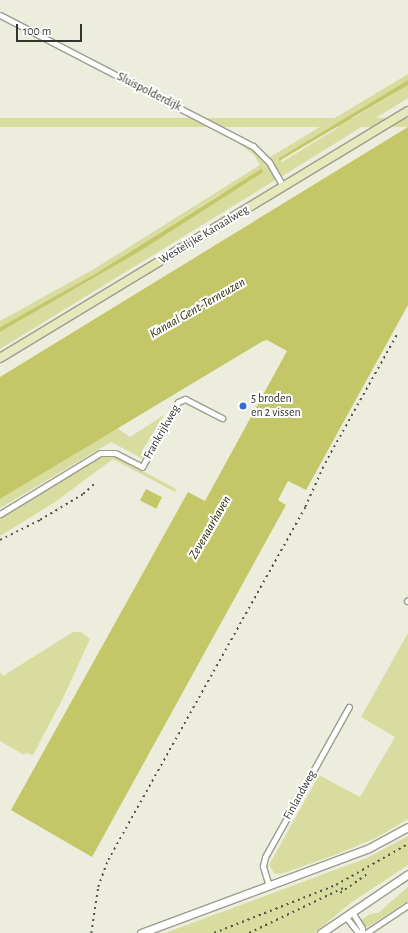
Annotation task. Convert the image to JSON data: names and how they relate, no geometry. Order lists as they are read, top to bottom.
{
  "streets": {
    "main road": ["Westelijke Kanaalweg"],
    "street": ["Sluispolderdijk", "Frankrijkweg", "Finlandweg"]
  },
  "crossings": [
    ["Sluispolderdijk", "Westelijke Kanaalweg"]
  ],
  "water": ["Kanaal Gent-Terneuzen", "Zevenaarhaven"],
  "places": ["5 broden en 2 vissen"],
  "scale_bar": "100 m"
}
